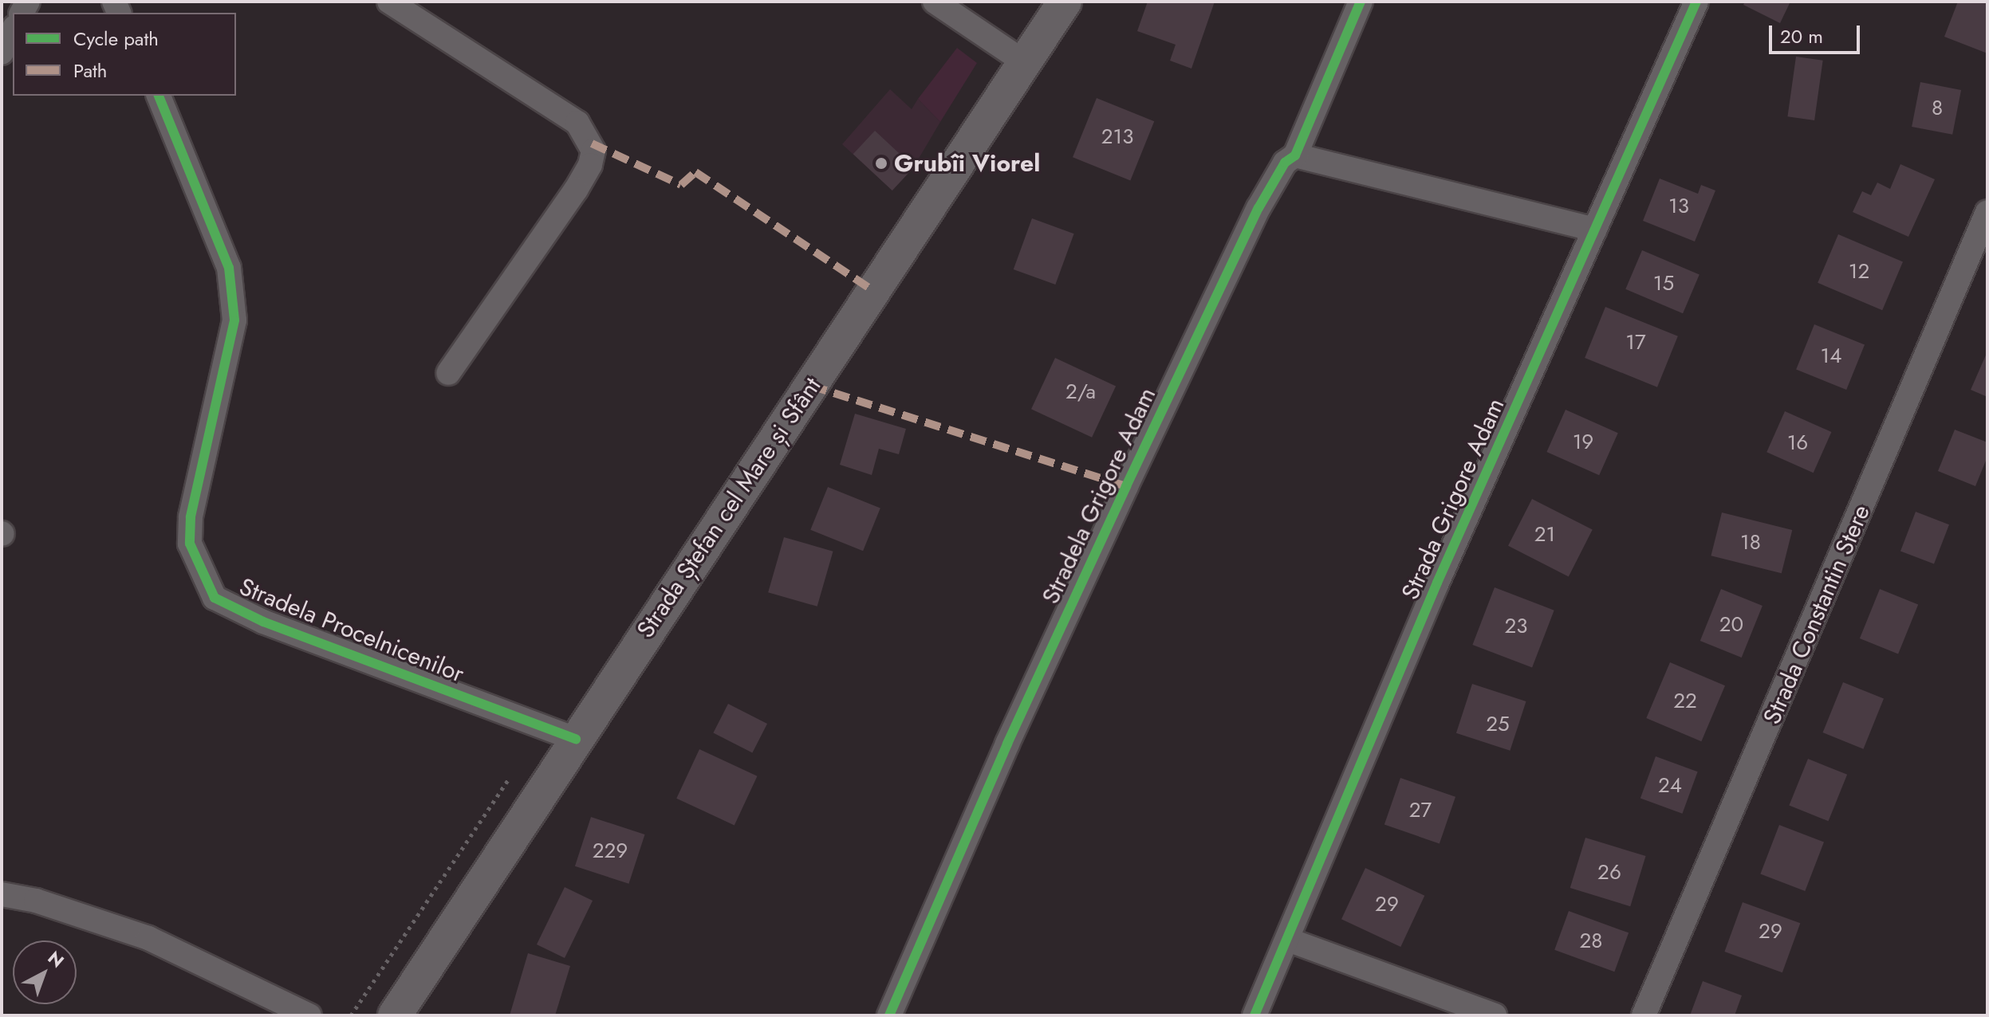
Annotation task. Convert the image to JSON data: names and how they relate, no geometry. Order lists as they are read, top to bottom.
{
  "streets": {
    "main road": ["Strada Ștefan cel Mare și Sfânt"],
    "street": [
      "Stradela Grigore Adam",
      "Strada Grigore Adam",
      "Strada Constantin Stere",
      "Stradela Procelnicenilor"
    ]
  },
  "crossings": [
    ["Strada Ștefan cel Mare și Sfânt", "Stradela Procelnicenilor"]
  ],
  "places": ["Grubîi Viorel"],
  "house_numbers": [
    "8",
    "213",
    "13",
    "12",
    "15",
    "17",
    "14",
    "2/a",
    "19",
    "16",
    "21",
    "18",
    "20",
    "23",
    "22",
    "25",
    "24",
    "27",
    "229",
    "26",
    "29",
    "29",
    "28"
  ],
  "legend": ["Cycle path", "Path"],
  "scale_bar": "20 m",
  "north": "top right"
}
